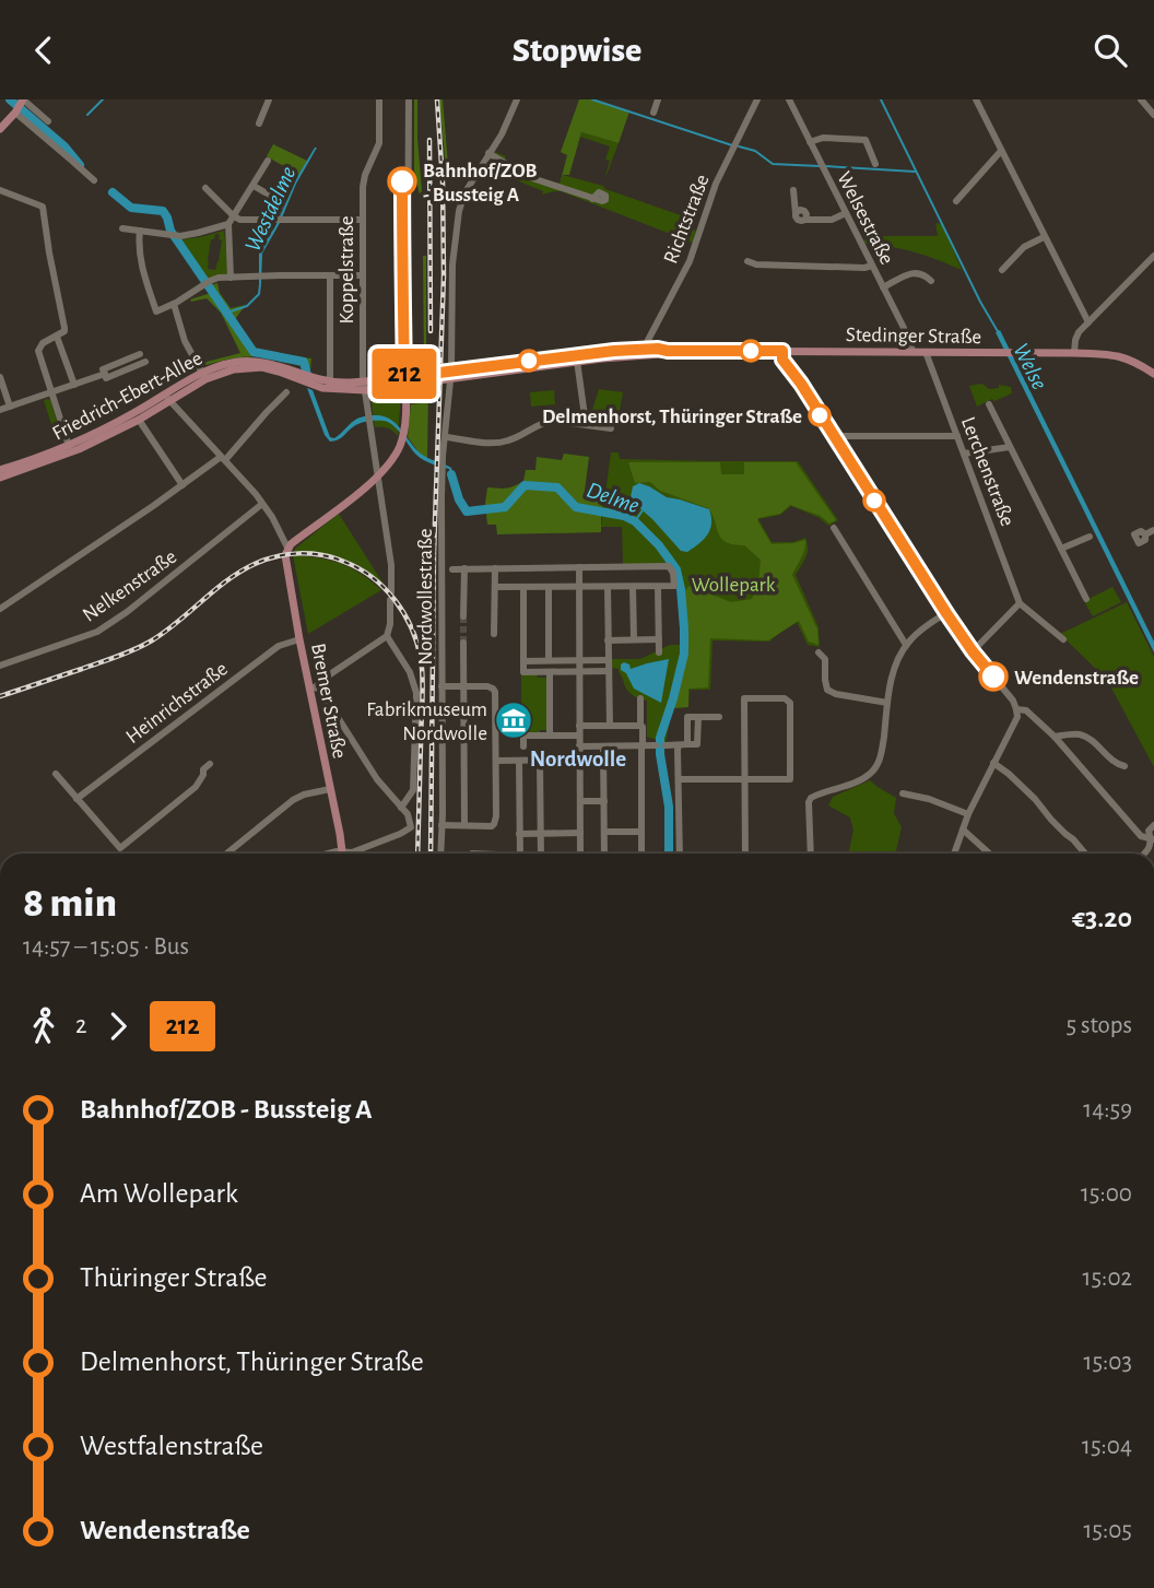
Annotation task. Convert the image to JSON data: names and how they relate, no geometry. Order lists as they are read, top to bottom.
{
  "streets": {
    "main road": ["Stedinger Straße", "Friedrich-Ebert-Allee", "Bremer Straße"],
    "street": [
      "Welsestraße",
      "Richtstraße",
      "Koppelstraße",
      "Lerchenstraße",
      "Nelkenstraße",
      "Nordwollestraße",
      "Heinrichstraße"
    ]
  },
  "crossings": [
    ["Welsestraße", "Stedinger Straße"],
    ["Richtstraße", "Stedinger Straße"],
    ["Koppelstraße", "Friedrich-Ebert-Allee"],
    ["Stedinger Straße", "Friedrich-Ebert-Allee"],
    ["Stedinger Straße", "Lerchenstraße"],
    ["Stedinger Straße", "Nordwollestraße"],
    ["Friedrich-Ebert-Allee", "Nordwollestraße"],
    ["Friedrich-Ebert-Allee", "Bremer Straße"],
    ["Nelkenstraße", "Bremer Straße"],
    ["Bremer Straße", "Heinrichstraße"]
  ],
  "districts": ["Nordwolle"],
  "water": ["Westdelme", "Welse", "Delme"],
  "parks": ["Wollepark"],
  "places": {
    "other": ["Bahnhof/ZOB - Bussteig A", "Delmenhorst, Thüringer Straße", "Wendenstraße"],
    "museum": ["Fabrikmuseum Nordwolle"]
  },
  "lines": ["bus line 212"],
  "page": {
    "header": "Stopwise",
    "on_map": "212",
    "heading": ["8 min", "14:57 – 15:05 · Bus", "€3.20"],
    "legs": ["2", "212", "5 stops"],
    "list": [
      {
        "name": "Bahnhof/ZOB - Bussteig A",
        "value": "14:59"
      },
      {
        "name": "Am Wollepark",
        "value": "15:00"
      },
      {
        "name": "Thüringer Straße",
        "value": "15:02"
      },
      {
        "name": "Delmenhorst, Thüringer Straße",
        "value": "15:03"
      },
      {
        "name": "Westfalenstraße",
        "value": "15:04"
      },
      {
        "name": "Wendenstraße",
        "value": "15:05"
      }
    ]
  }
}
